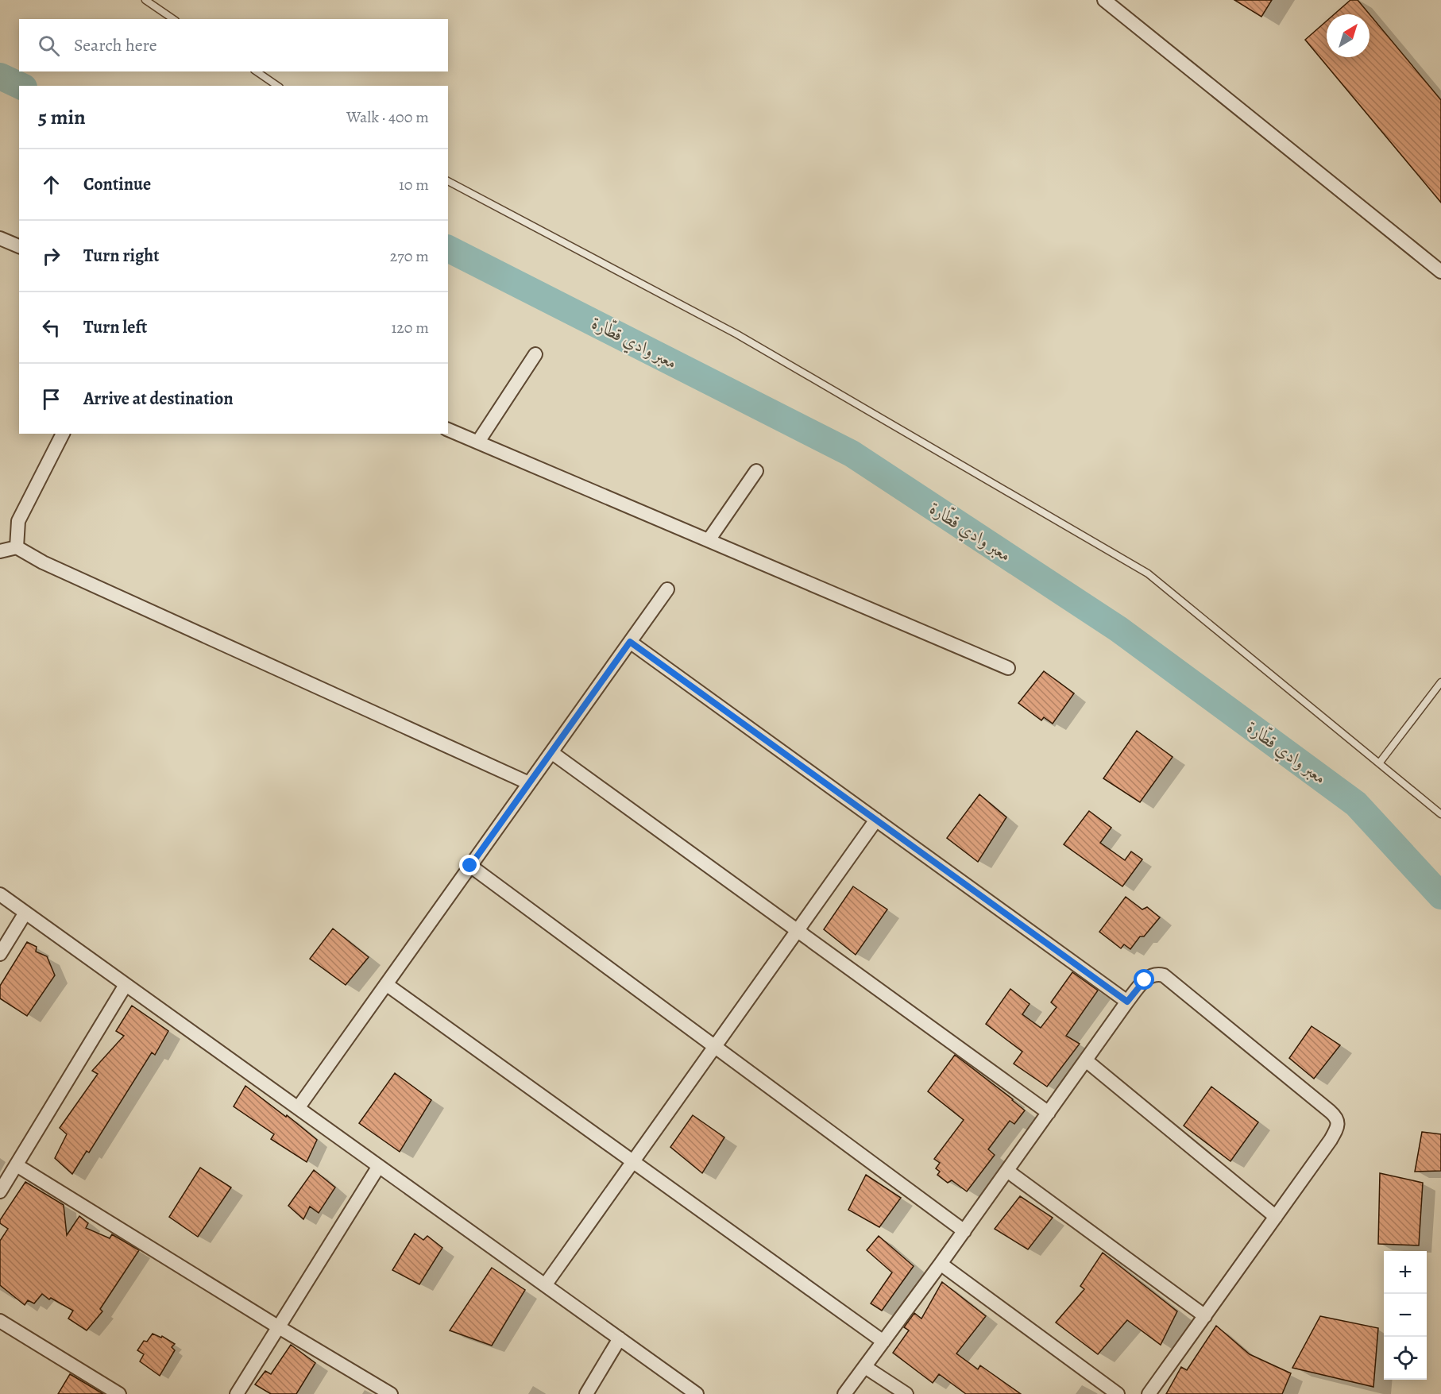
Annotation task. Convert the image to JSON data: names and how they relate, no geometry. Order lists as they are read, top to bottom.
{
  "water": ["معبر وادي قطّارة"],
  "north": "top right",
  "page": {
    "search": "Search here",
    "heading": ["5 min", "Walk · 400 m"],
    "list": [
      ["Continue", "10 m"],
      ["Turn right", "270 m"],
      ["Turn left", "120 m"],
      "Arrive at destination"
    ],
    "map_buttons": ["+", "−"]
  }
}
